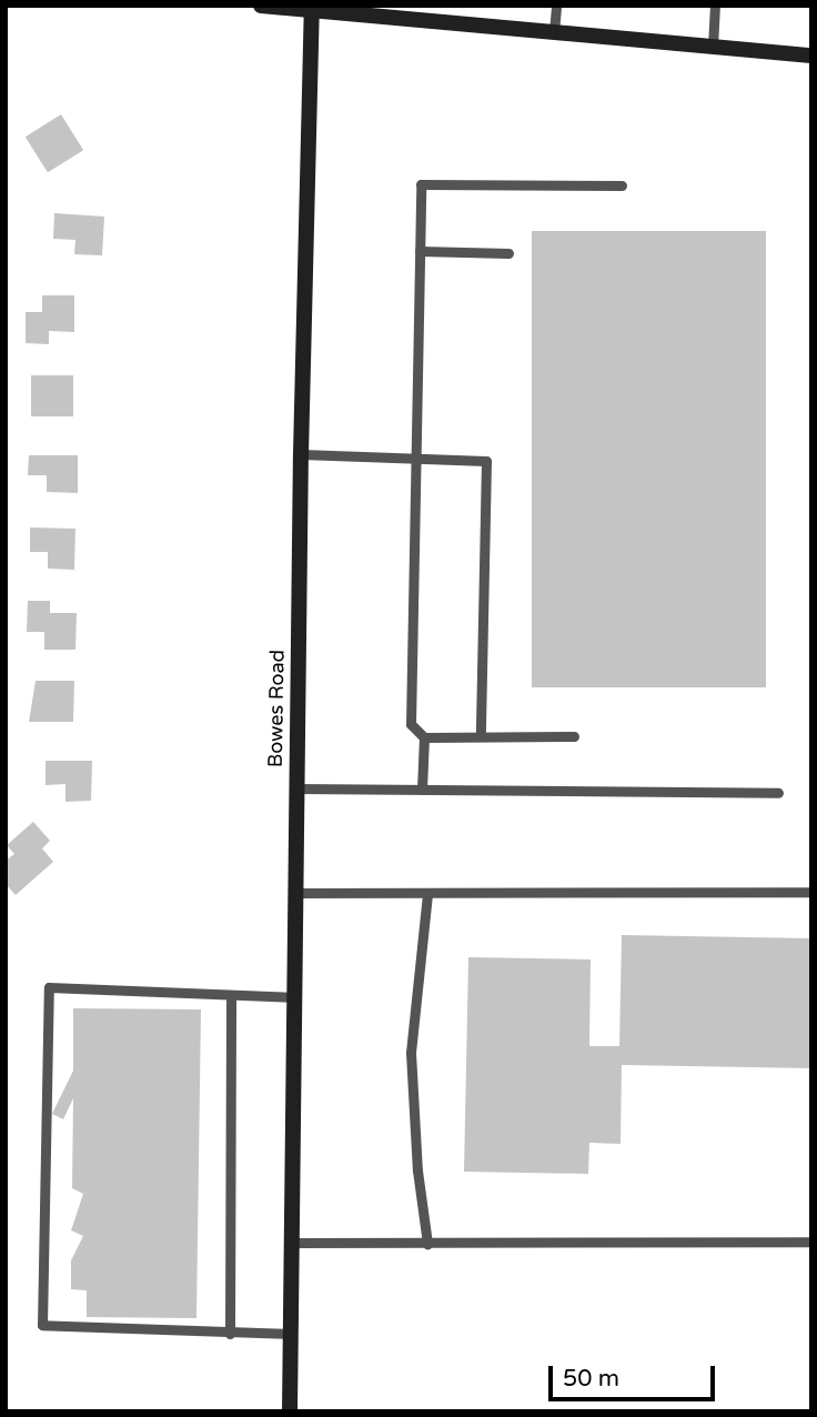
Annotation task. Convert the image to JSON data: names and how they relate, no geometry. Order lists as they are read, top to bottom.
{
  "streets": {
    "main road": ["Bowes Road"]
  },
  "scale_bar": "50 m"
}
